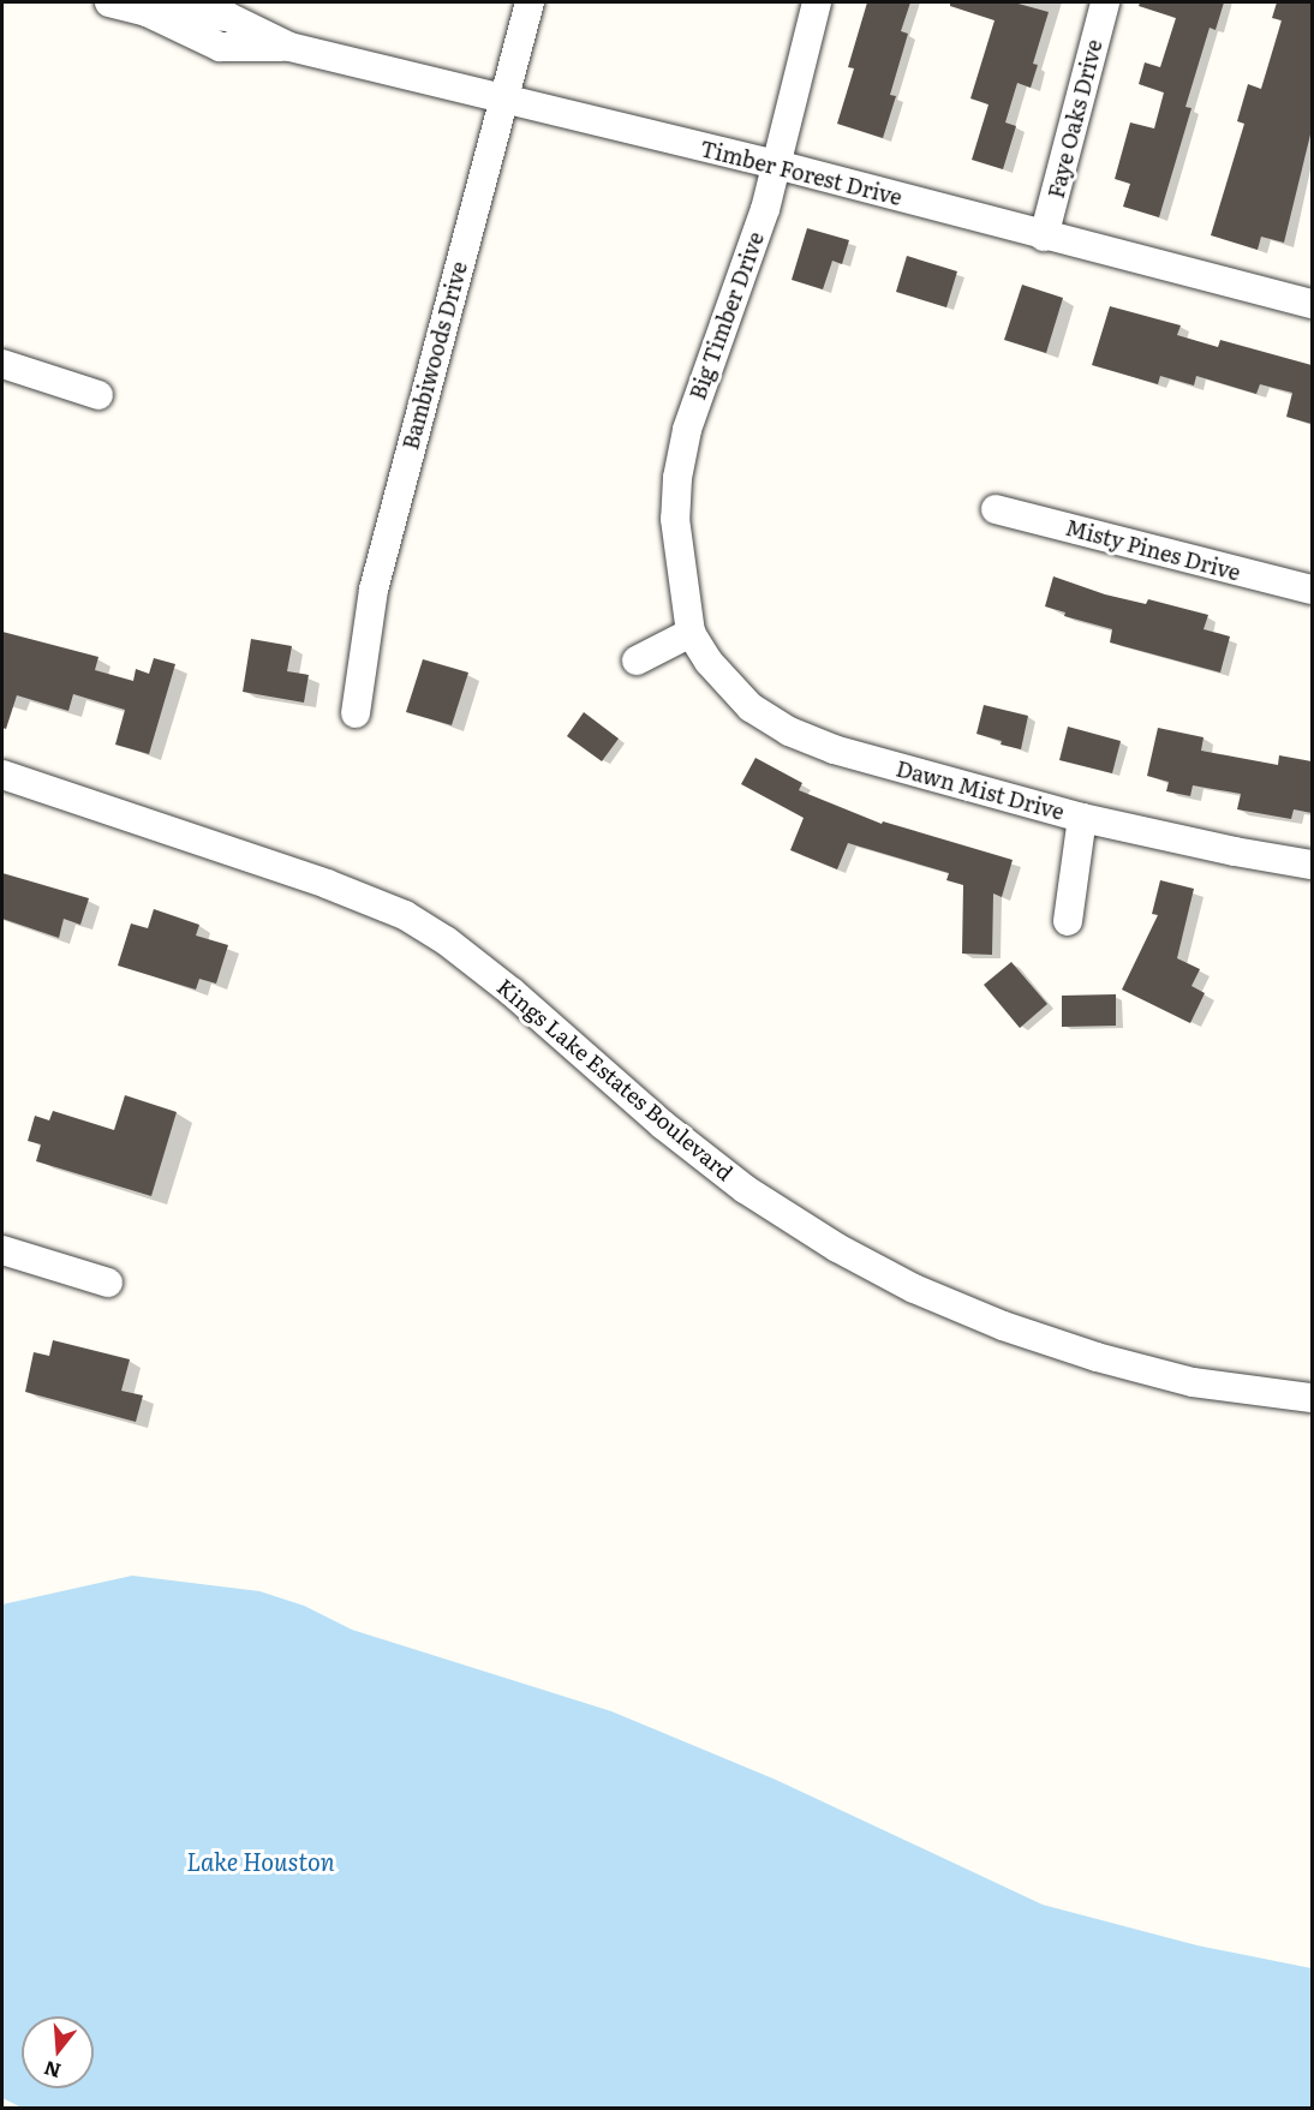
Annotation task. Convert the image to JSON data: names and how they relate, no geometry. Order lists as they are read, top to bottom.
{
  "streets": {
    "street": [
      "Faye Oaks Drive",
      "Timber Forest Drive",
      "Big Timber Drive",
      "Bambiwoods Drive",
      "Misty Pines Drive",
      "Dawn Mist Drive",
      "Kings Lake Estates Boulevard"
    ]
  },
  "crossings": [
    ["Faye Oaks Drive", "Timber Forest Drive"],
    ["Timber Forest Drive", "Big Timber Drive"],
    ["Timber Forest Drive", "Bambiwoods Drive"],
    ["Big Timber Drive", "Dawn Mist Drive"]
  ],
  "water": ["Lake Houston"],
  "north": "bottom"
}
